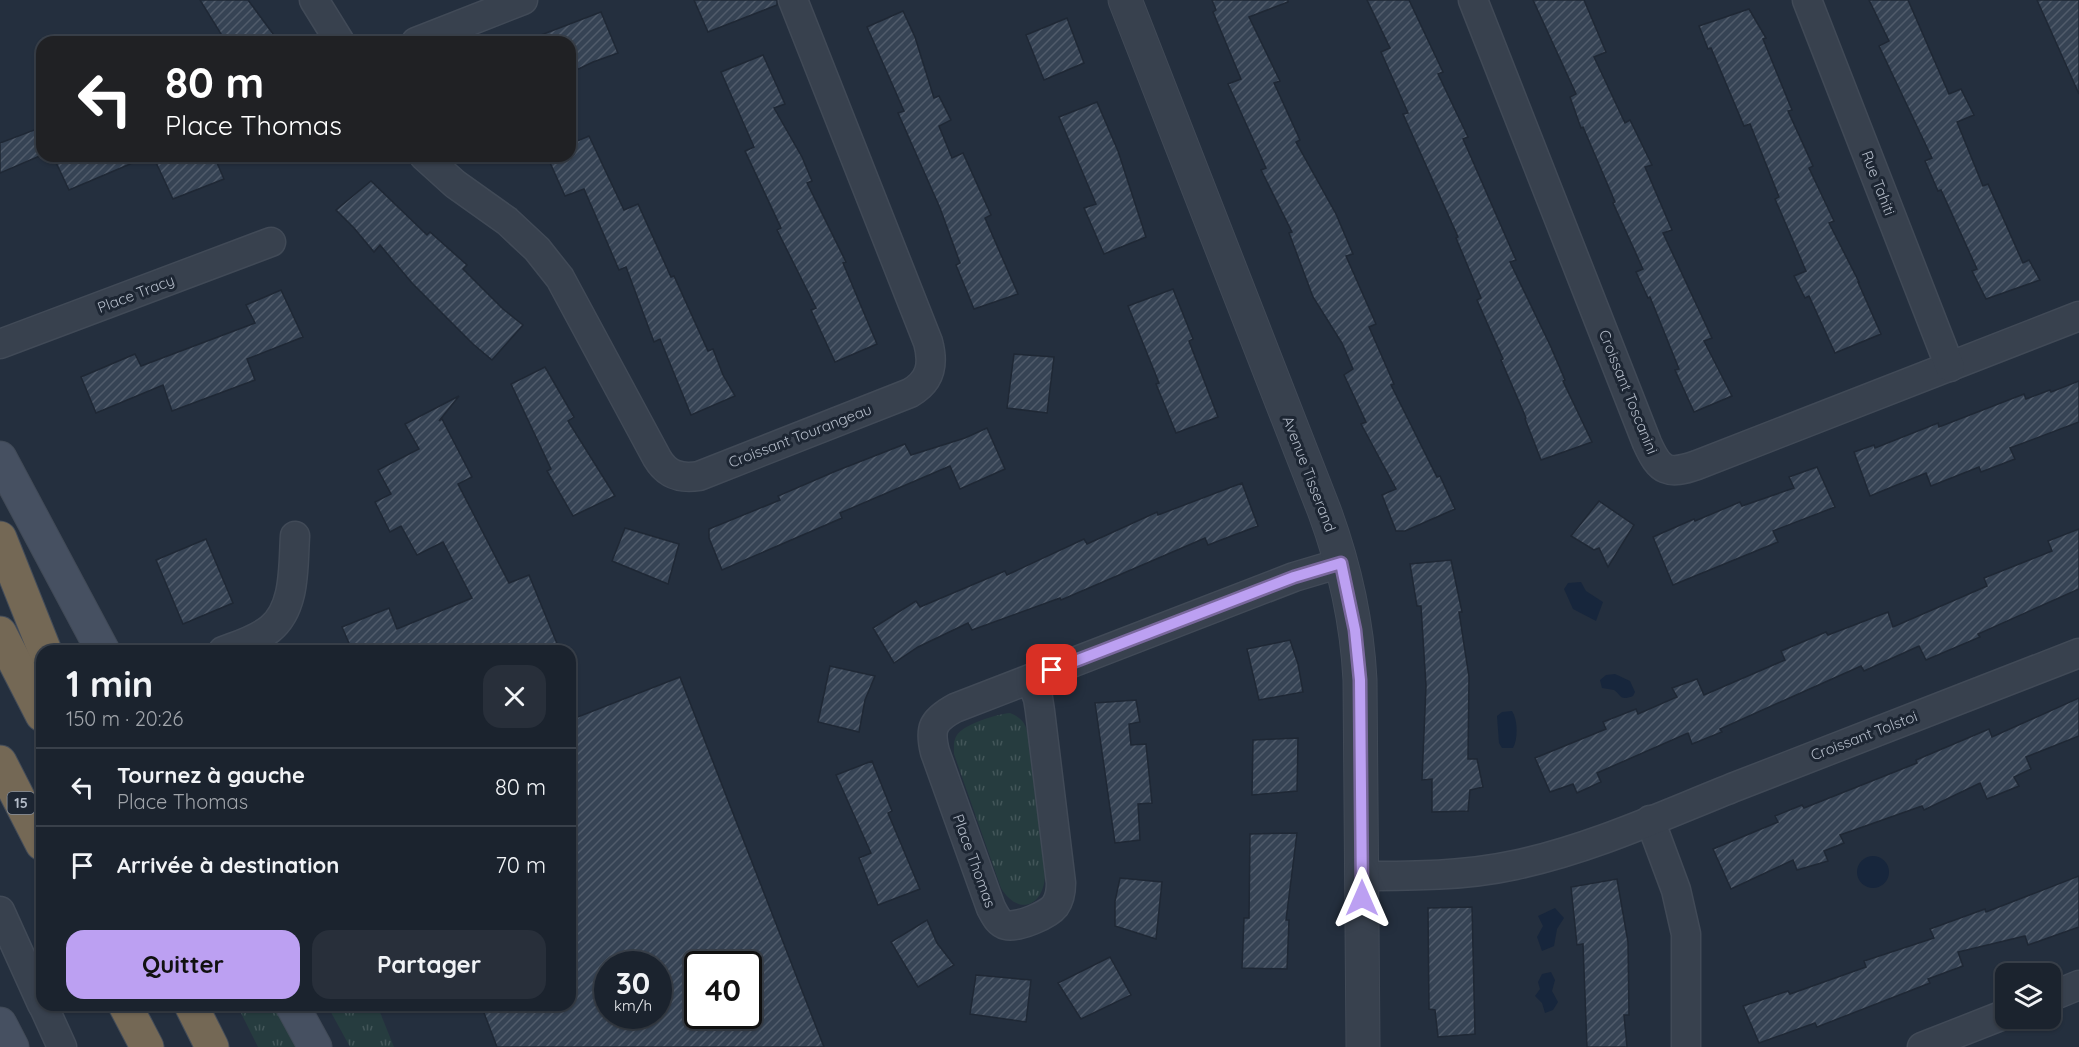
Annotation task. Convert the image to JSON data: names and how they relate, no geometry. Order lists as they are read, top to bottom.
{
  "streets": {
    "highway": ["15"],
    "street": [
      "Rue Tahiti",
      "Place Tracy",
      "Croissant Toscanini",
      "Croissant Tourangeau",
      "Avenue Tisserand",
      "Croissant Tolstoi",
      "Place Thomas"
    ]
  },
  "crossings": [
    ["Rue Tahiti", "Croissant Toscanini"],
    ["Avenue Tisserand", "Croissant Tolstoi"],
    ["Avenue Tisserand", "Place Thomas"]
  ],
  "page": {
    "turn": ["80 m", "Place Thomas"],
    "heading": ["1 min", "150 m · 20:26"],
    "list": [
      {
        "name": "Tournez à gauche",
        "note": "Place Thomas",
        "value": "80 m"
      },
      {
        "name": "Arrivée à destination",
        "value": "70 m"
      }
    ],
    "buttons": ["Quitter", "Partager"],
    "speed": "30 km/h",
    "limit": "40"
  }
}
